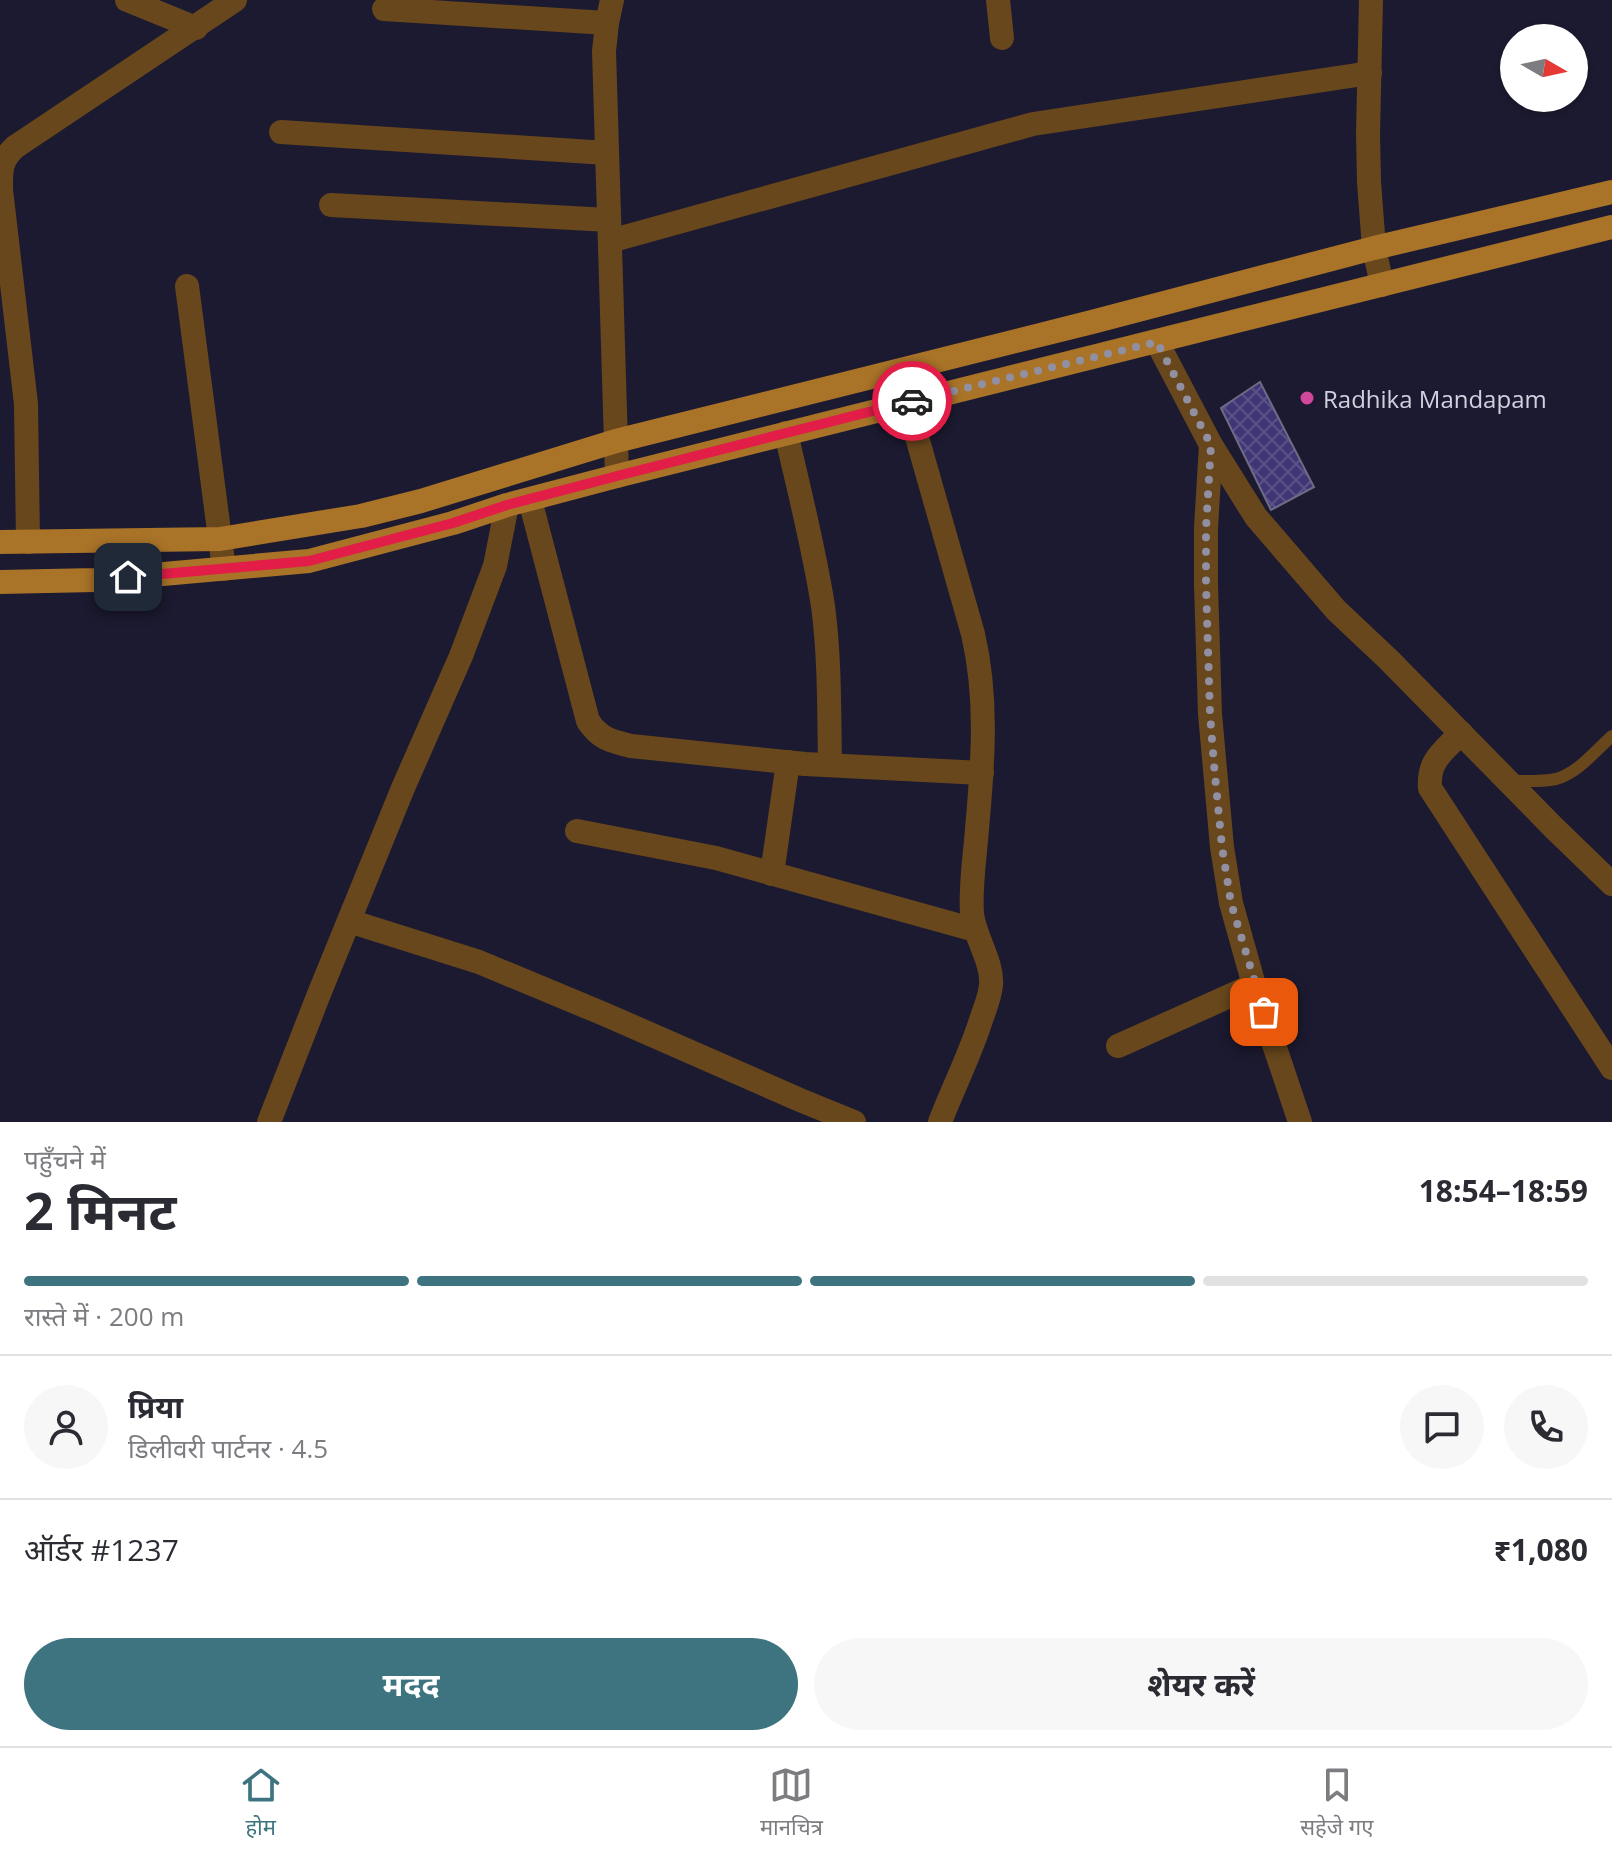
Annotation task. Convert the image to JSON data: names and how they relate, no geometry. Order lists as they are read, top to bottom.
{
  "places": ["Radhika Mandapam"],
  "north": "right",
  "page": {
    "heading": ["2 मिनट", "पहुँचने में", "18:54–18:59"],
    "panel": [
      "प्रिया",
      "डिलीवरी पार्टनर · 4.5",
      "ऑर्डर #1237",
      "₹1,080"
    ],
    "bar": "रास्ते में · 200 m",
    "buttons": ["मदद", "शेयर करें"],
    "tabs": ["होम", "मानचित्र", "सहेजे गए"]
  }
}
